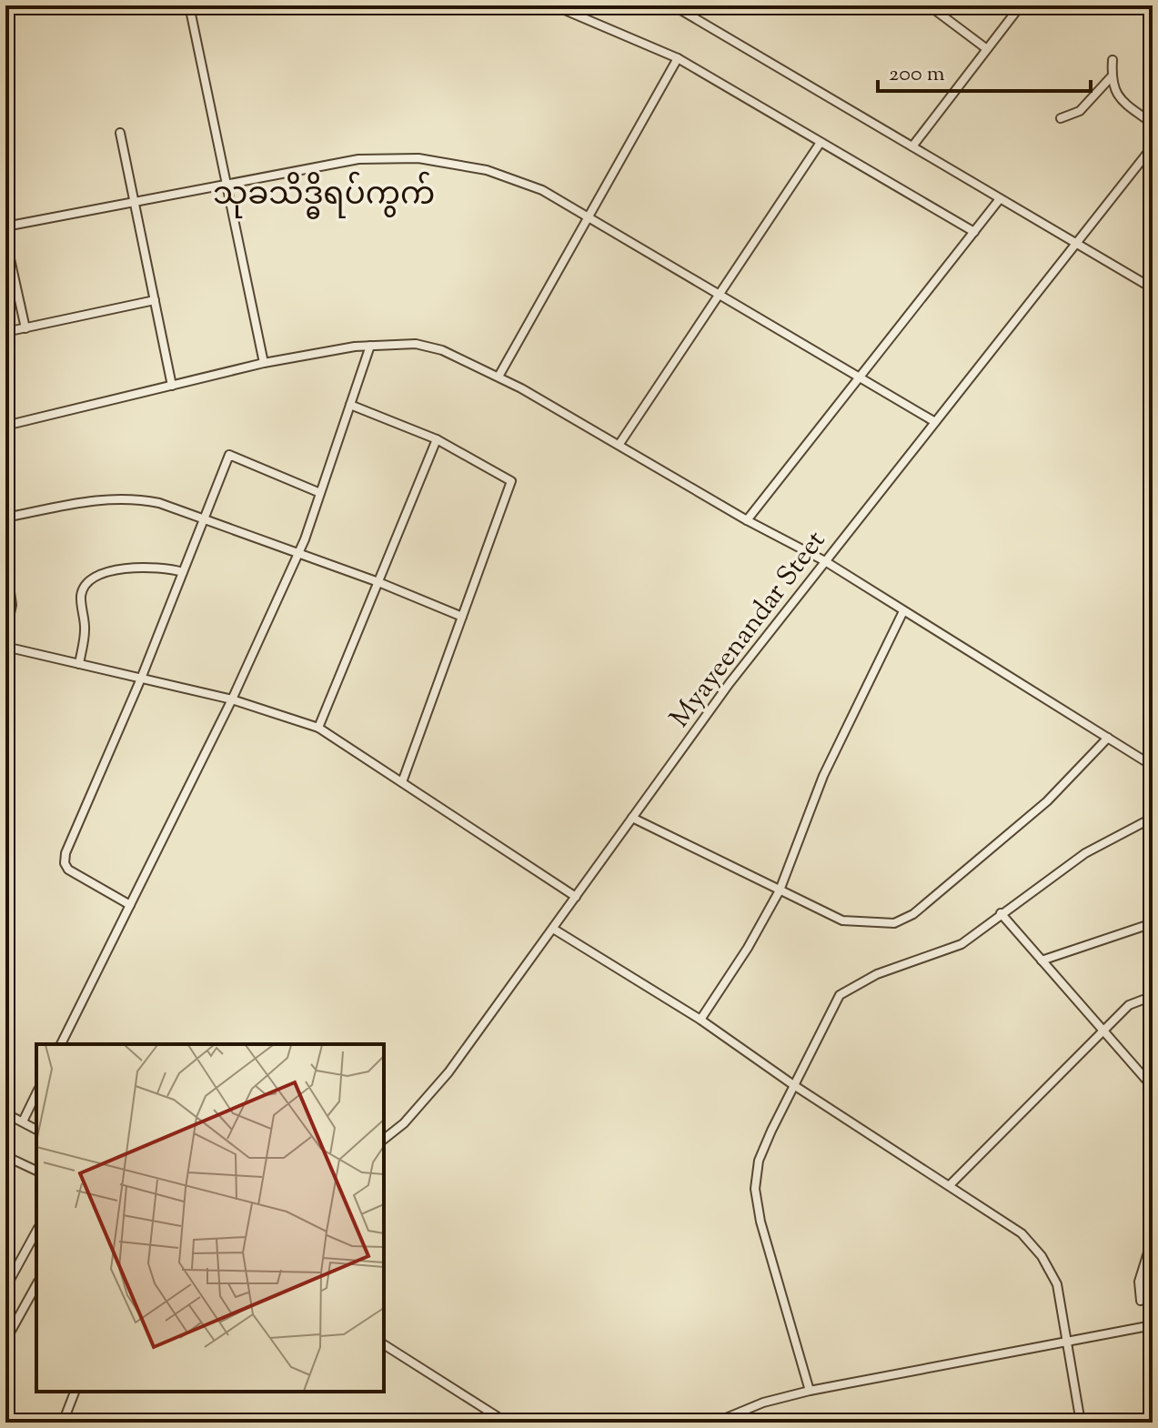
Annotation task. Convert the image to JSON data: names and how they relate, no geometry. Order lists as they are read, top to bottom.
{
  "streets": {
    "street": ["Myayeenandar Steet"]
  },
  "districts": ["သုခသိဒ္ဓိရပ်ကွက်"],
  "scale_bar": "200 m"
}
